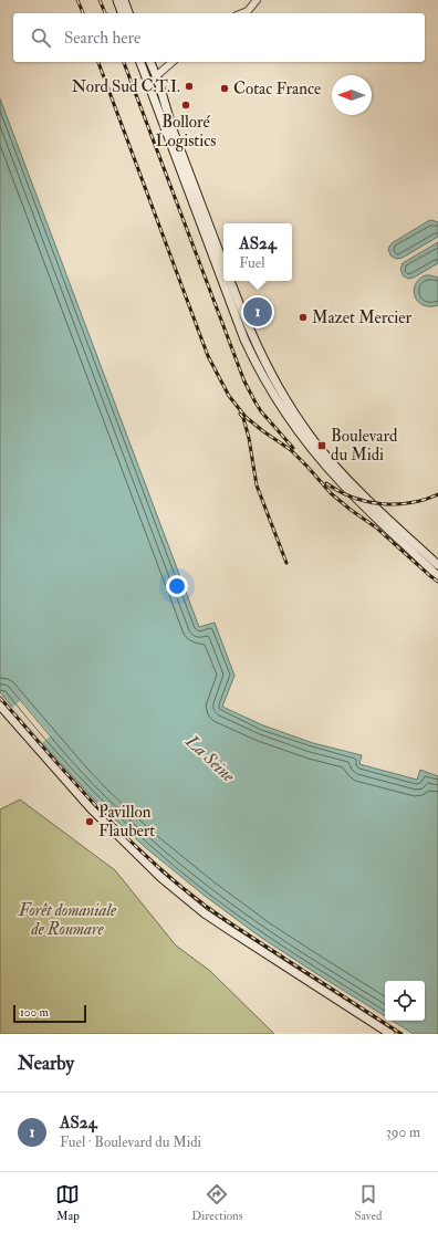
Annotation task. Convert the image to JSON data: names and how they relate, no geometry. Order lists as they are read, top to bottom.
{
  "water": ["La Seine"],
  "parks": ["Forêt domaniale de Roumare"],
  "places": {
    "other": [
      "Nord Sud C.T.I.",
      "Cotac France",
      "Bolloré Logistics",
      "Mazet Mercier",
      "Pavillon Flaubert"
    ],
    "transit": ["Boulevard du Midi"]
  },
  "scale_bar": "100 m",
  "north": "left",
  "page": {
    "search": "Search here",
    "popup": ["AS24", "Fuel"],
    "pins": "1",
    "scale": "100 m",
    "heading": "Nearby",
    "list": [
      {
        "mark": "1",
        "name": "AS24",
        "note": "Fuel · Boulevard du Midi",
        "value": "390 m"
      }
    ],
    "nav": ["Map", "Directions", "Saved"]
  }
}
